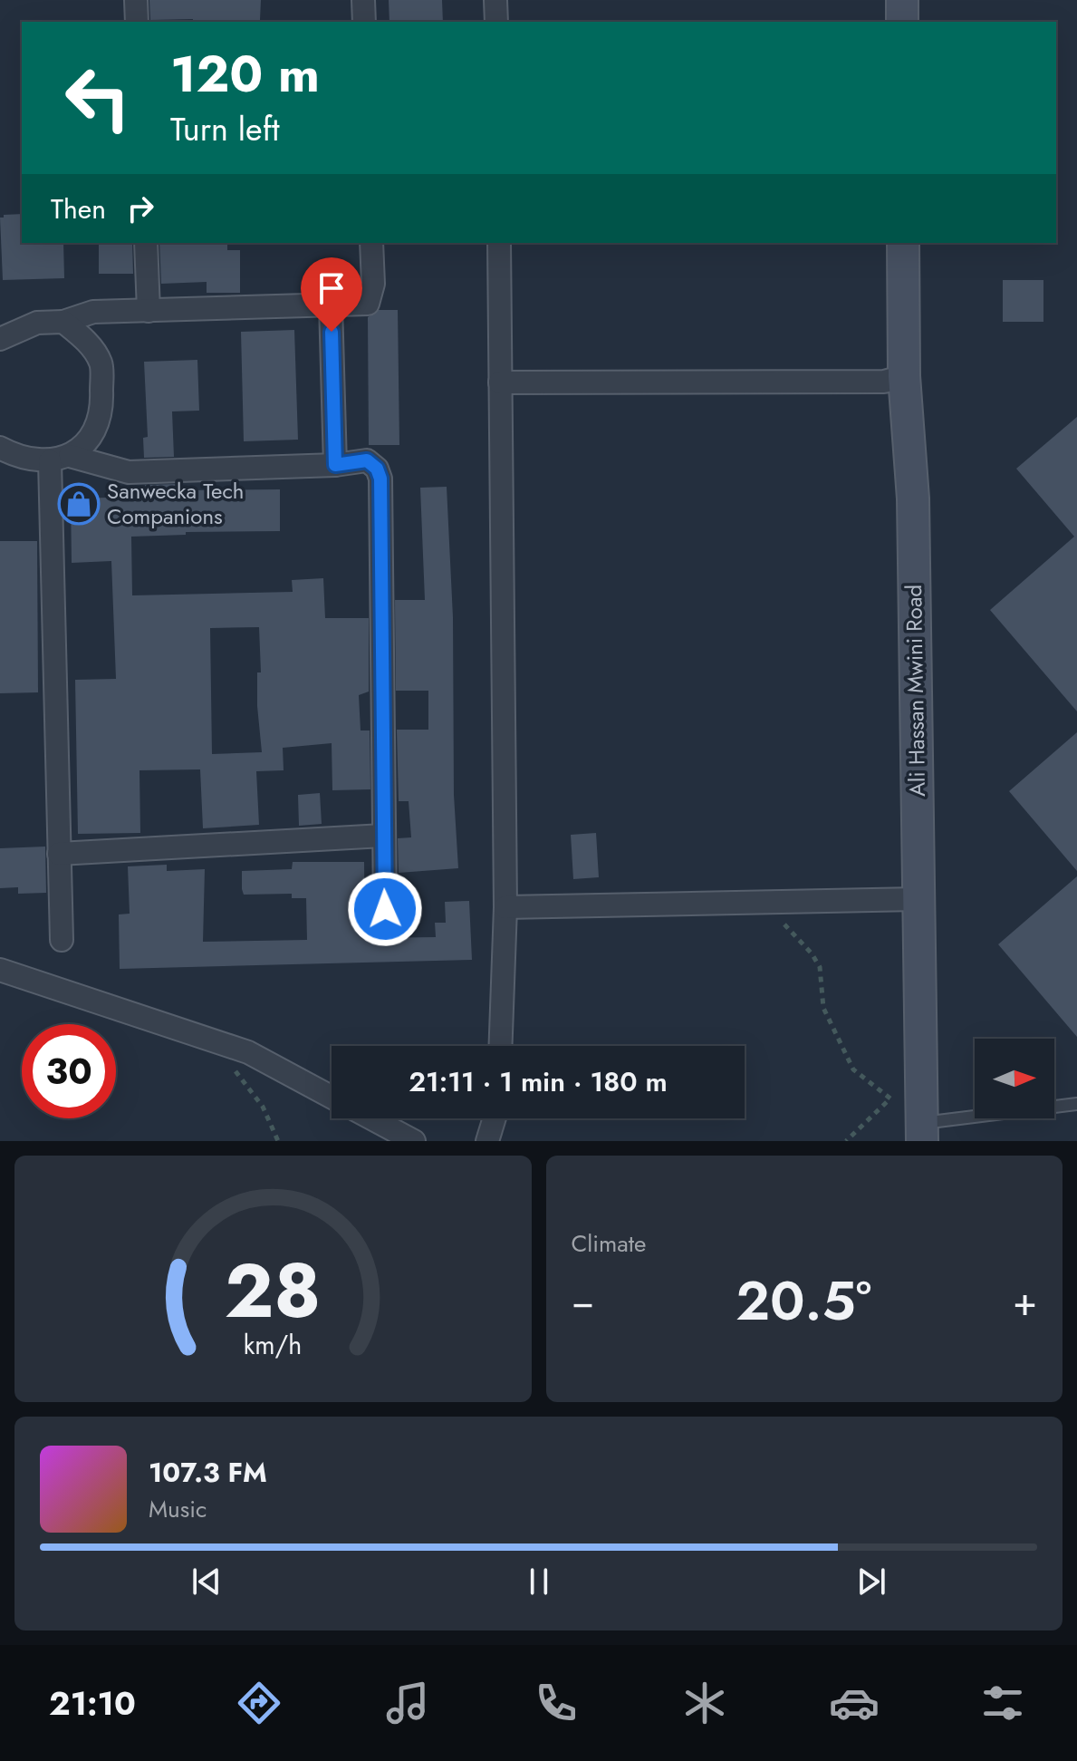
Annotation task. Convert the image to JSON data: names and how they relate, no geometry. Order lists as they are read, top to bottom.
{
  "streets": {
    "main road": ["Ali Hassan Mwini Road"]
  },
  "places": {
    "shop": ["Sanwecka Tech Companions"]
  },
  "north": "right",
  "page": {
    "turn": ["120 m", "Turn left"],
    "then": "Then",
    "limit": "30",
    "trip": "21:11 · 1 min · 180 m",
    "tile": "Climate",
    "heat": ["−", "20.5°", "+"],
    "song": ["107.3 FM", "Music"],
    "tabs": "21:10",
    "gauge": ["28", "km/h"]
  }
}
